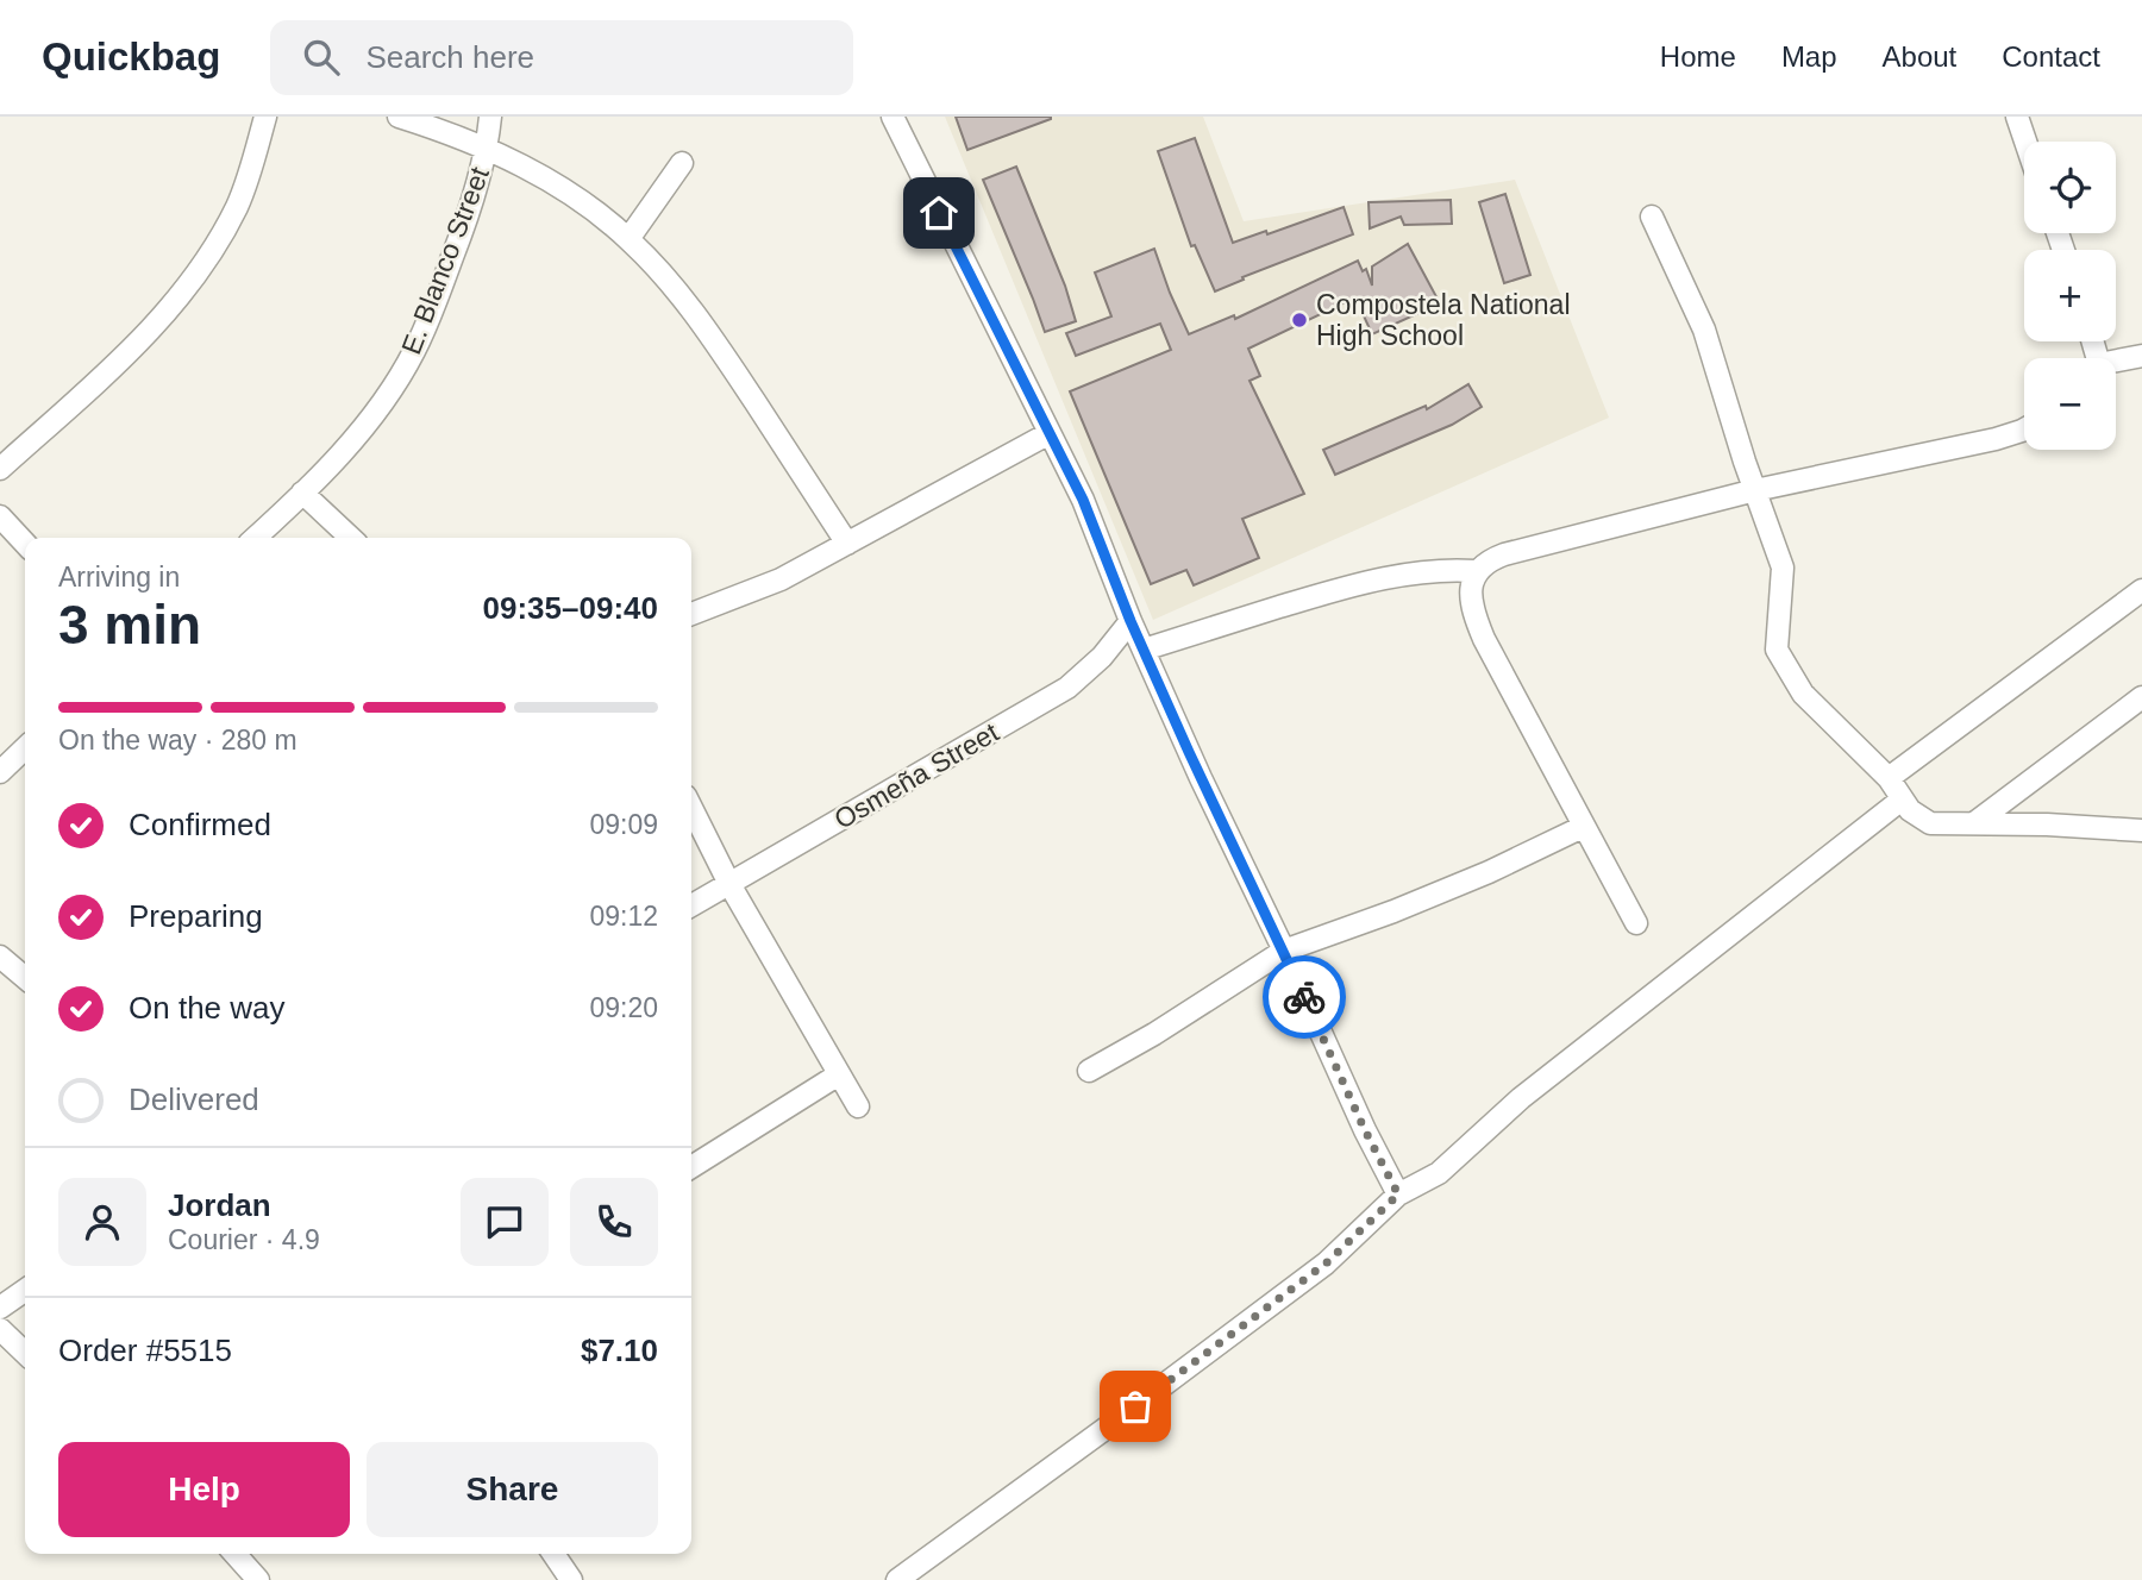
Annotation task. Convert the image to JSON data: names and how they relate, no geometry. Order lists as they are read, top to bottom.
{
  "streets": {
    "street": ["E. Blanco Street", "Osmeña Street"]
  },
  "places": ["Compostela National High School"],
  "page": {
    "header": "Quickbag",
    "search": "Search here",
    "nav": [
      "Home",
      "Map",
      "About",
      "Contact"
    ],
    "map_buttons": ["+", "−"],
    "heading": ["3 min", "Arriving in", "09:35–09:40"],
    "panel": [
      "Jordan",
      "Courier · 4.9",
      "Order #5515",
      "$7.10"
    ],
    "bar": "On the way · 280 m",
    "list": [
      ["Confirmed", "09:09"],
      ["Preparing", "09:12"],
      ["On the way", "09:20"],
      "Delivered"
    ],
    "buttons": ["Help", "Share"]
  }
}
